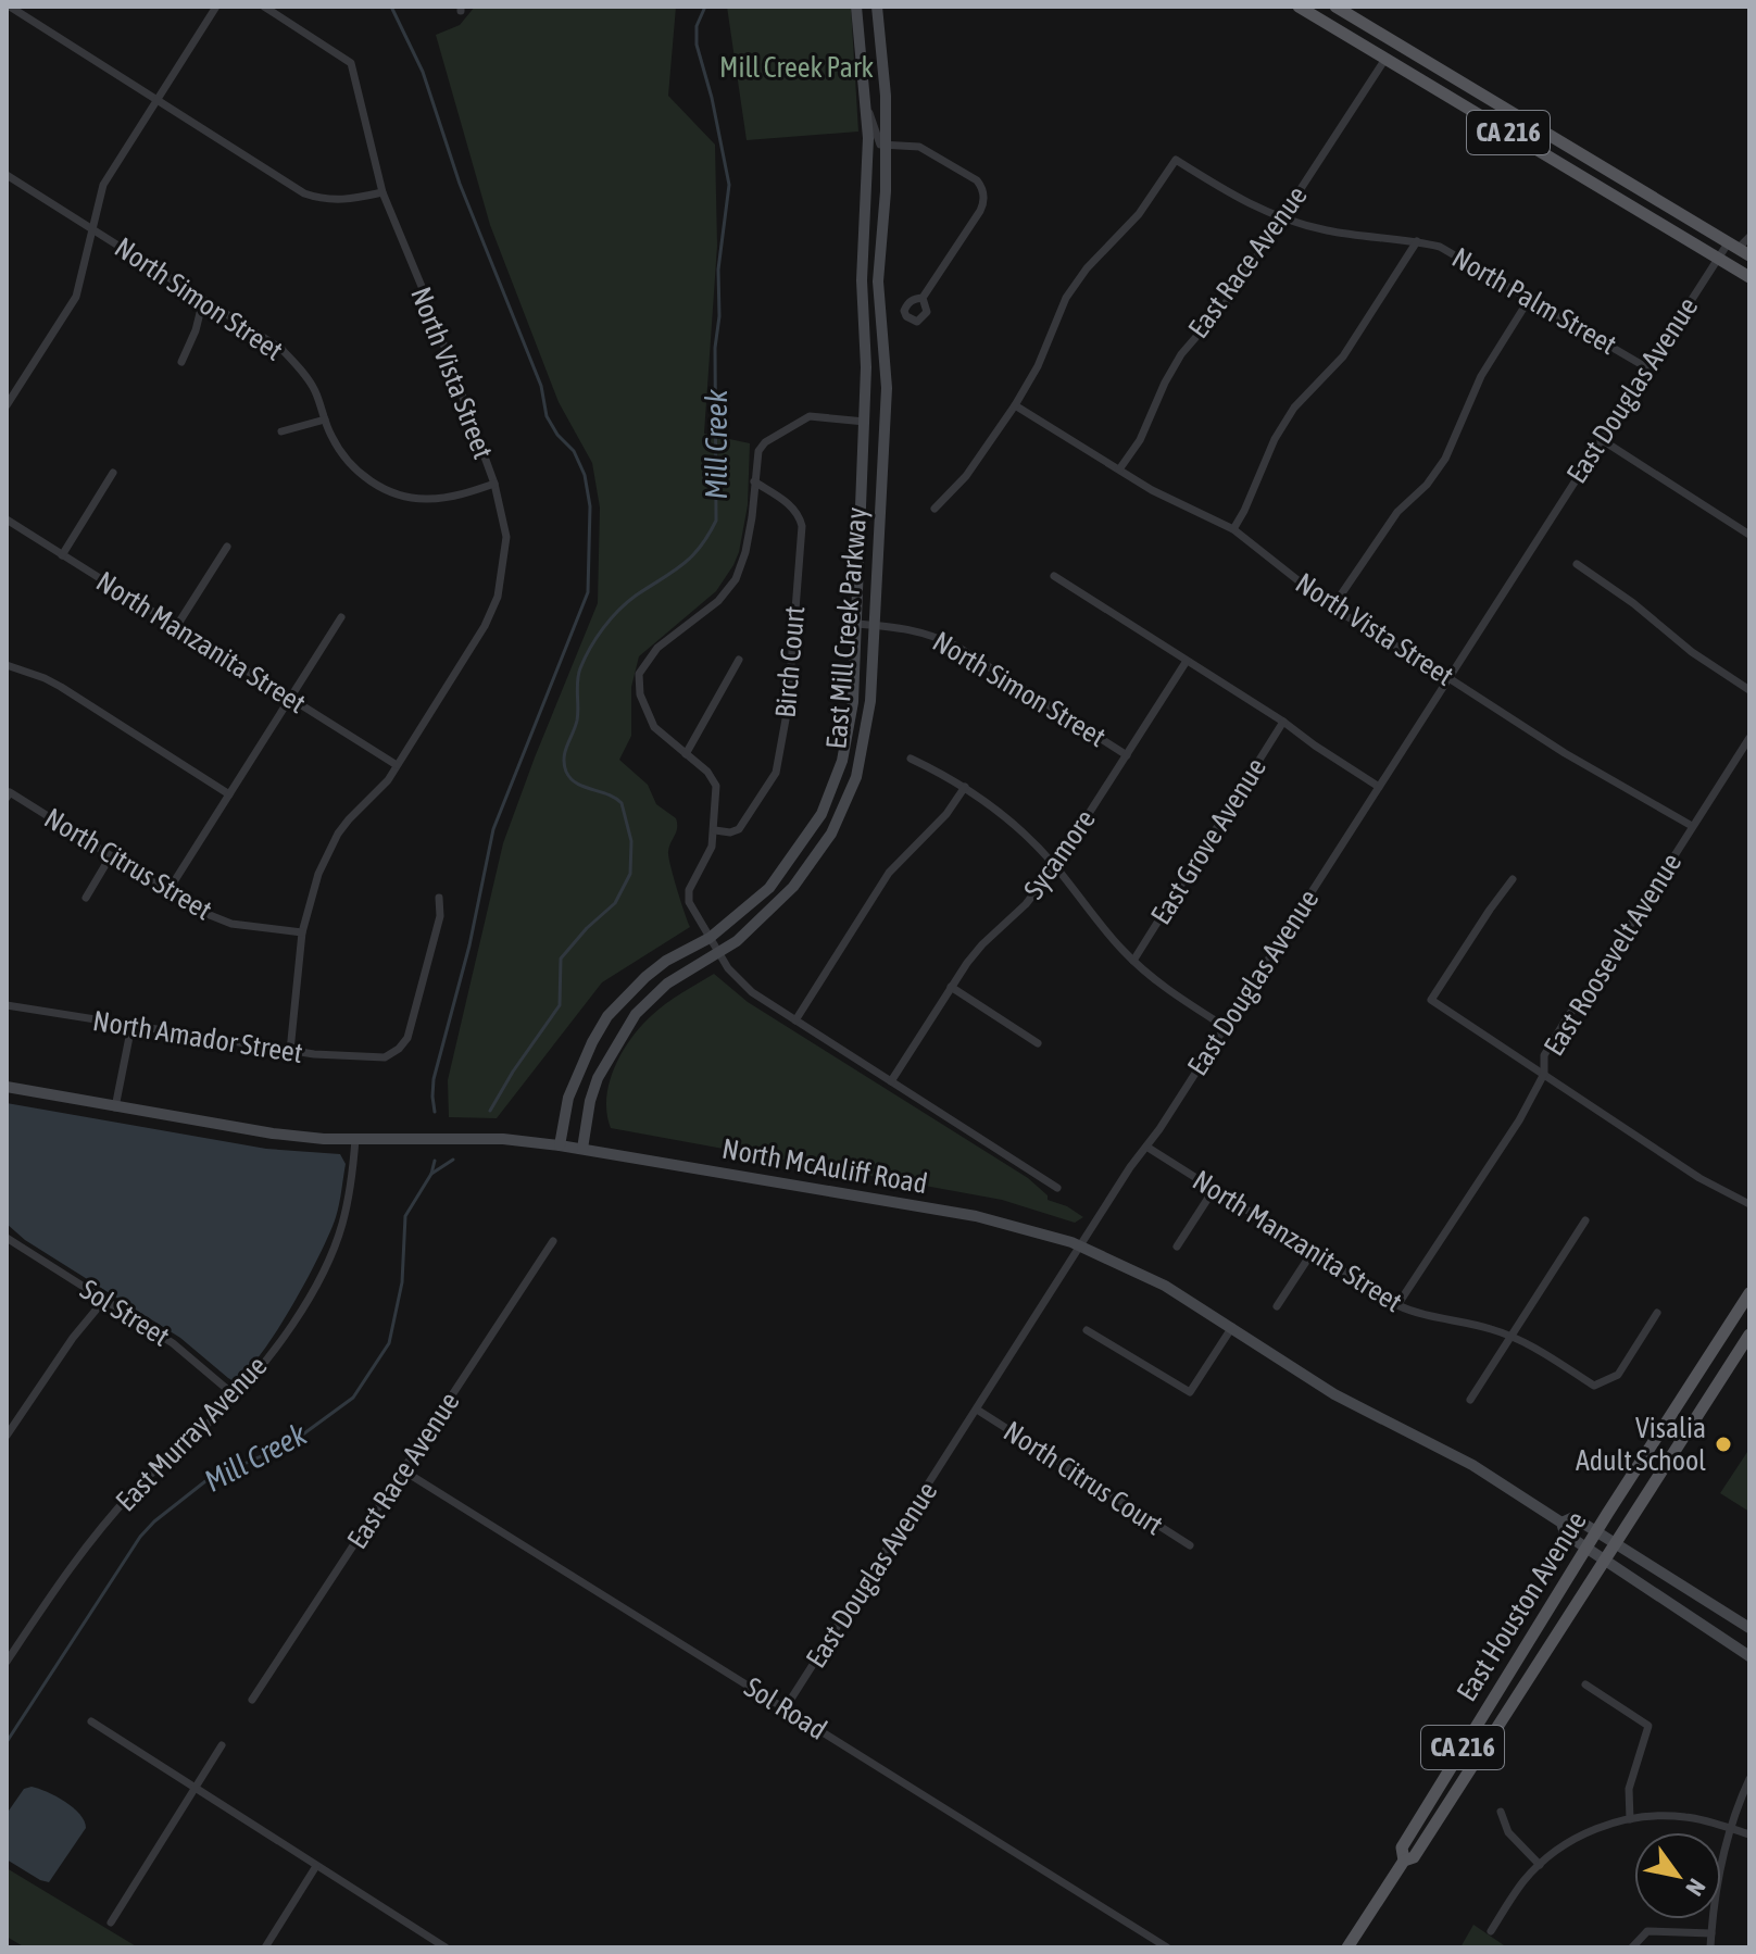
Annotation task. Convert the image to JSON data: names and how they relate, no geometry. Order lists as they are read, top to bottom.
{
  "streets": {
    "main road": ["CA 216", "East Houston Avenue"],
    "street": [
      "East Race Avenue",
      "North Simon Street",
      "North Palm Street",
      "North Vista Street",
      "East Douglas Avenue",
      "East Mill Creek Parkway",
      "North Manzanita Street",
      "Birch Court",
      "East Grove Avenue",
      "Sycamore",
      "North Citrus Street",
      "East Roosevelt Avenue",
      "North Amador Street",
      "North McAuliff Road",
      "Sol Street",
      "East Murray Avenue",
      "North Citrus Court",
      "Sol Road"
    ]
  },
  "crossings": [
    ["CA 216", "East Race Avenue"],
    ["CA 216", "East Douglas Avenue"],
    ["East Race Avenue", "North Palm Street"],
    ["East Race Avenue", "North Vista Street"],
    ["East Race Avenue", "Sol Road"],
    ["North Simon Street", "North Vista Street"],
    ["North Simon Street", "East Mill Creek Parkway"],
    ["North Simon Street", "Sycamore"],
    ["North Palm Street", "North Vista Street"],
    ["North Palm Street", "East Douglas Avenue"],
    ["North Vista Street", "East Douglas Avenue"],
    ["North Vista Street", "North Manzanita Street"],
    ["North Vista Street", "North Citrus Street"],
    ["North Vista Street", "East Roosevelt Avenue"],
    ["North Vista Street", "North Amador Street"],
    ["East Douglas Avenue", "North Manzanita Street"],
    ["East Douglas Avenue", "North McAuliff Road"],
    ["East Douglas Avenue", "North Citrus Court"],
    ["East Douglas Avenue", "Sol Road"],
    ["East Mill Creek Parkway", "North McAuliff Road"],
    ["North Manzanita Street", "East Roosevelt Avenue"],
    ["North McAuliff Road", "East Murray Avenue"],
    ["North McAuliff Road", "East Houston Avenue"],
    ["Sol Street", "East Murray Avenue"]
  ],
  "water": ["Mill Creek"],
  "parks": ["Mill Creek Park"],
  "places": ["Visalia Adult School"],
  "north": "bottom right"
}
